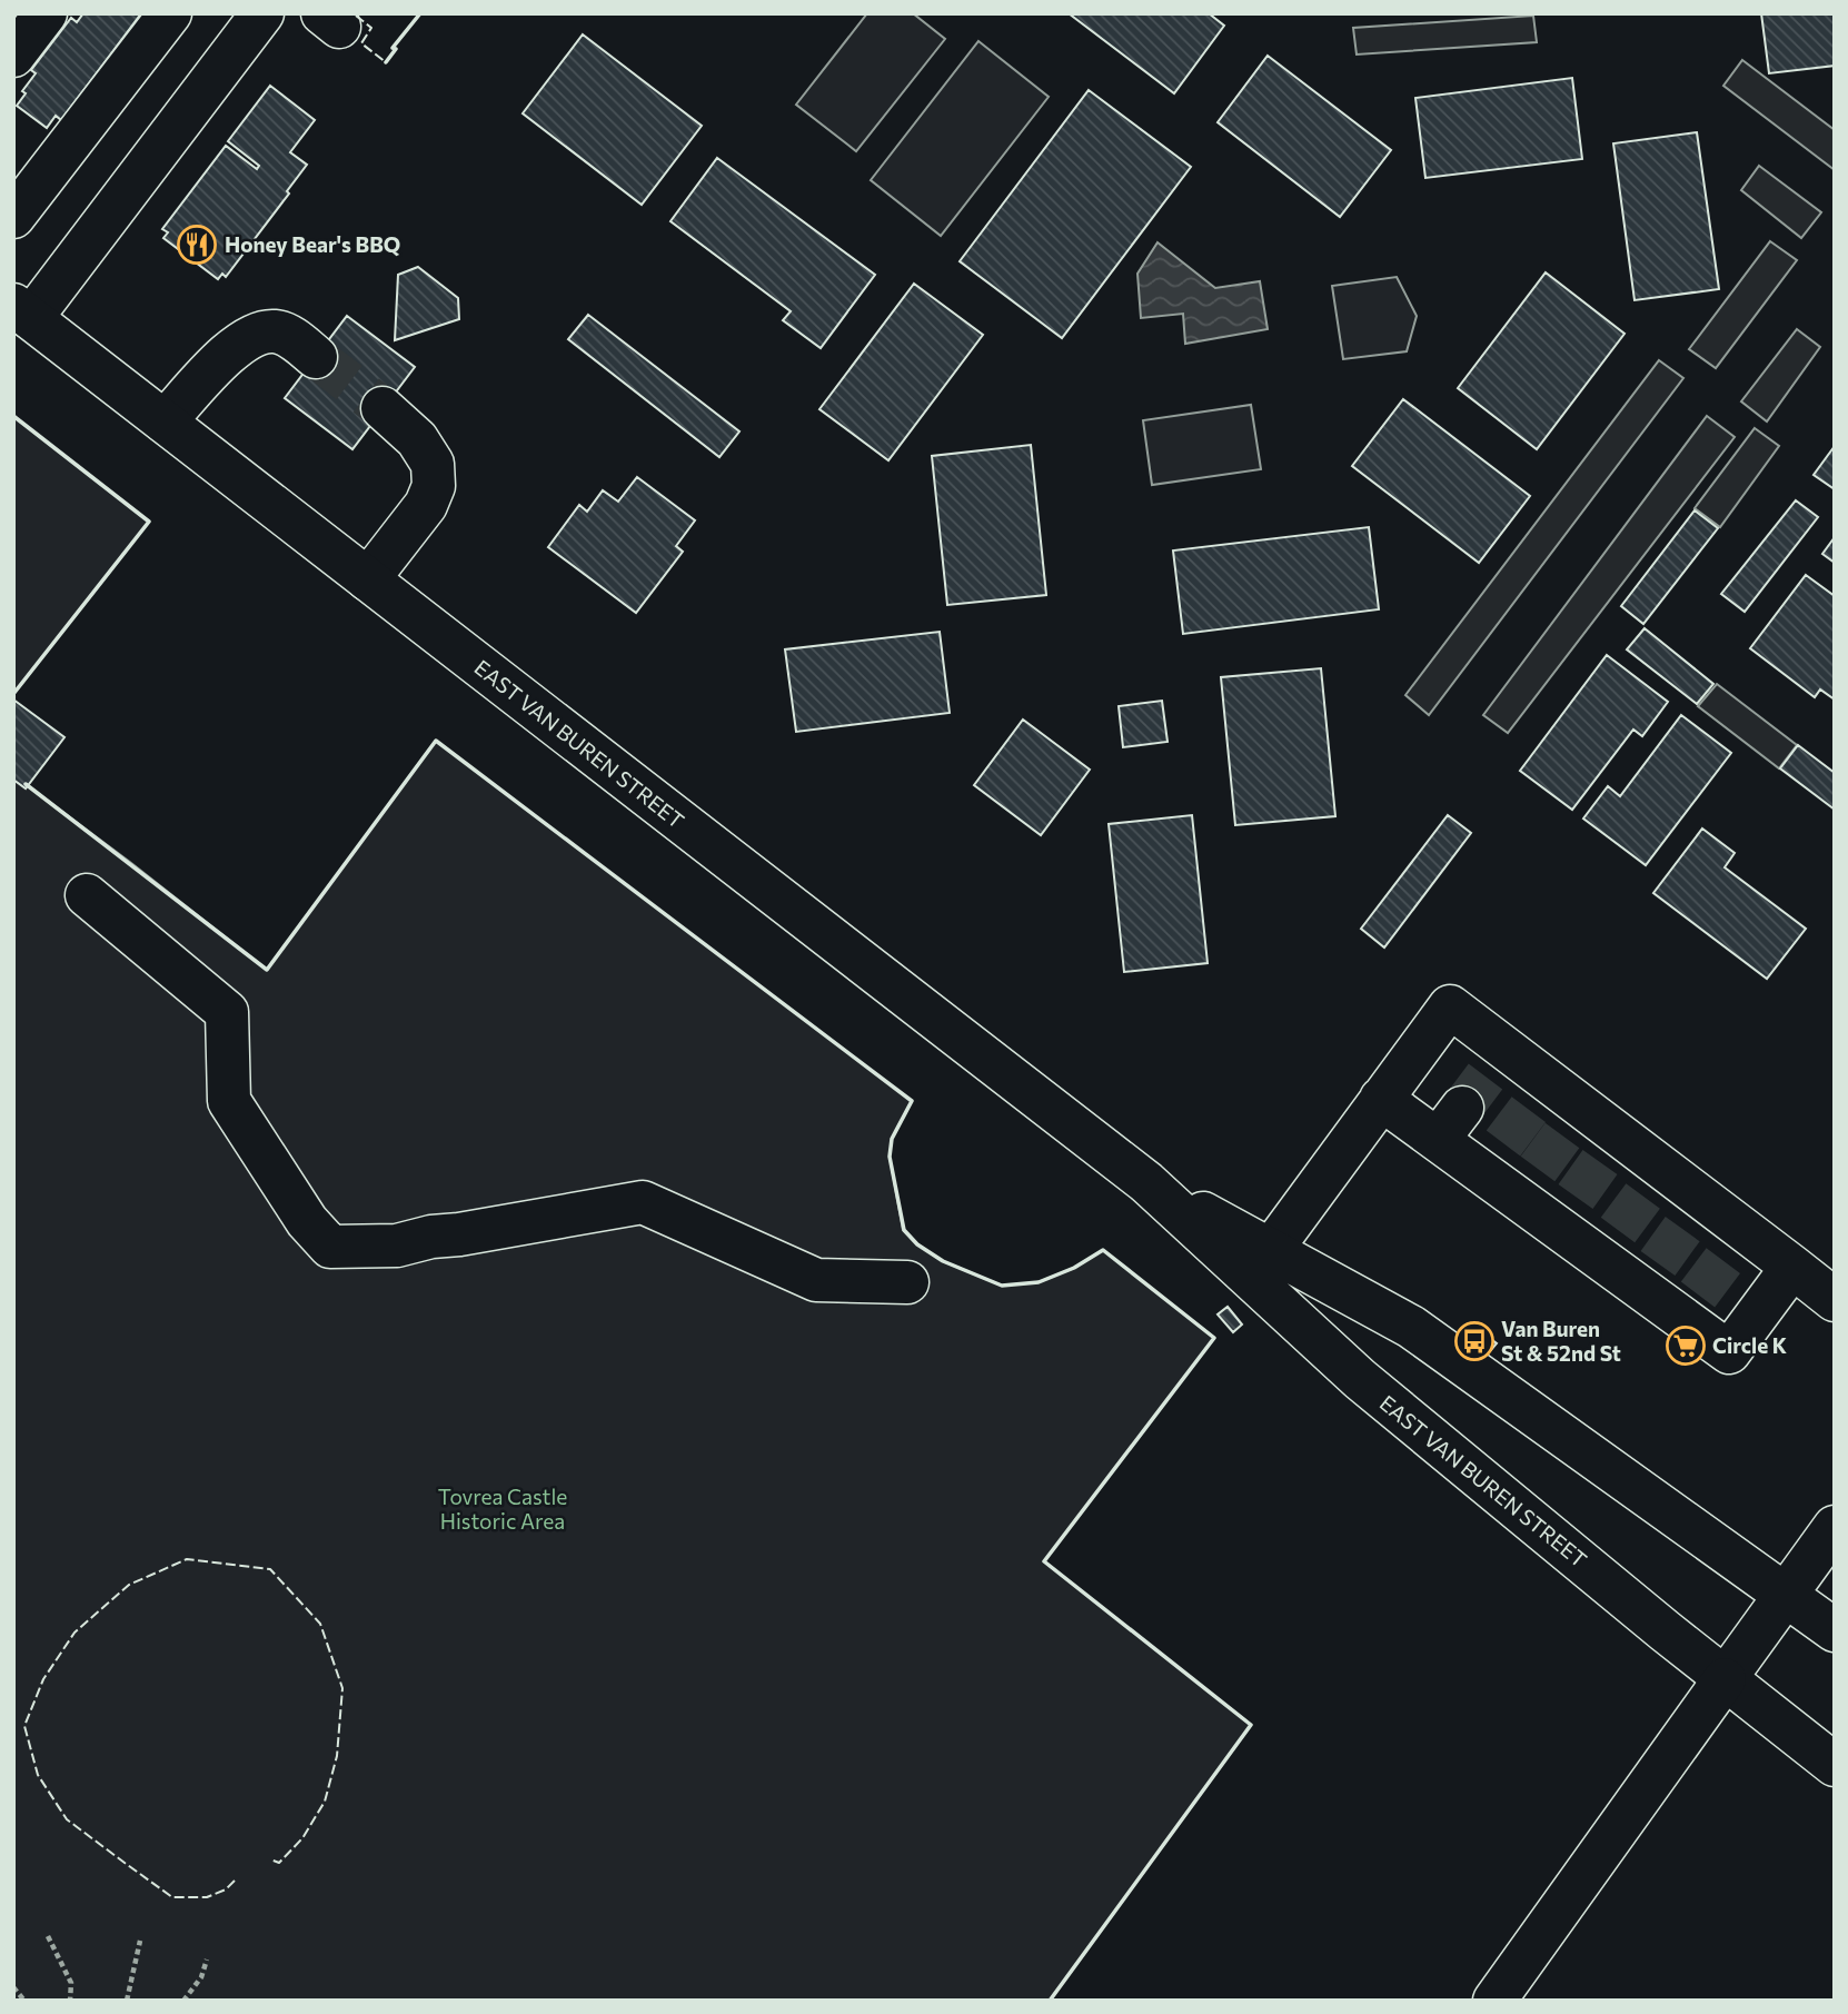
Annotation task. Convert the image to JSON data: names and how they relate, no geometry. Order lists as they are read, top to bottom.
{
  "streets": {
    "main road": ["EAST VAN BUREN STREET"]
  },
  "parks": ["Tovrea Castle Historic Area"],
  "places": {
    "restaurant": ["Honey Bear's BBQ"],
    "bus stop": ["Van Buren St & 52nd St"],
    "supermarket": ["Circle K"]
  }
}
